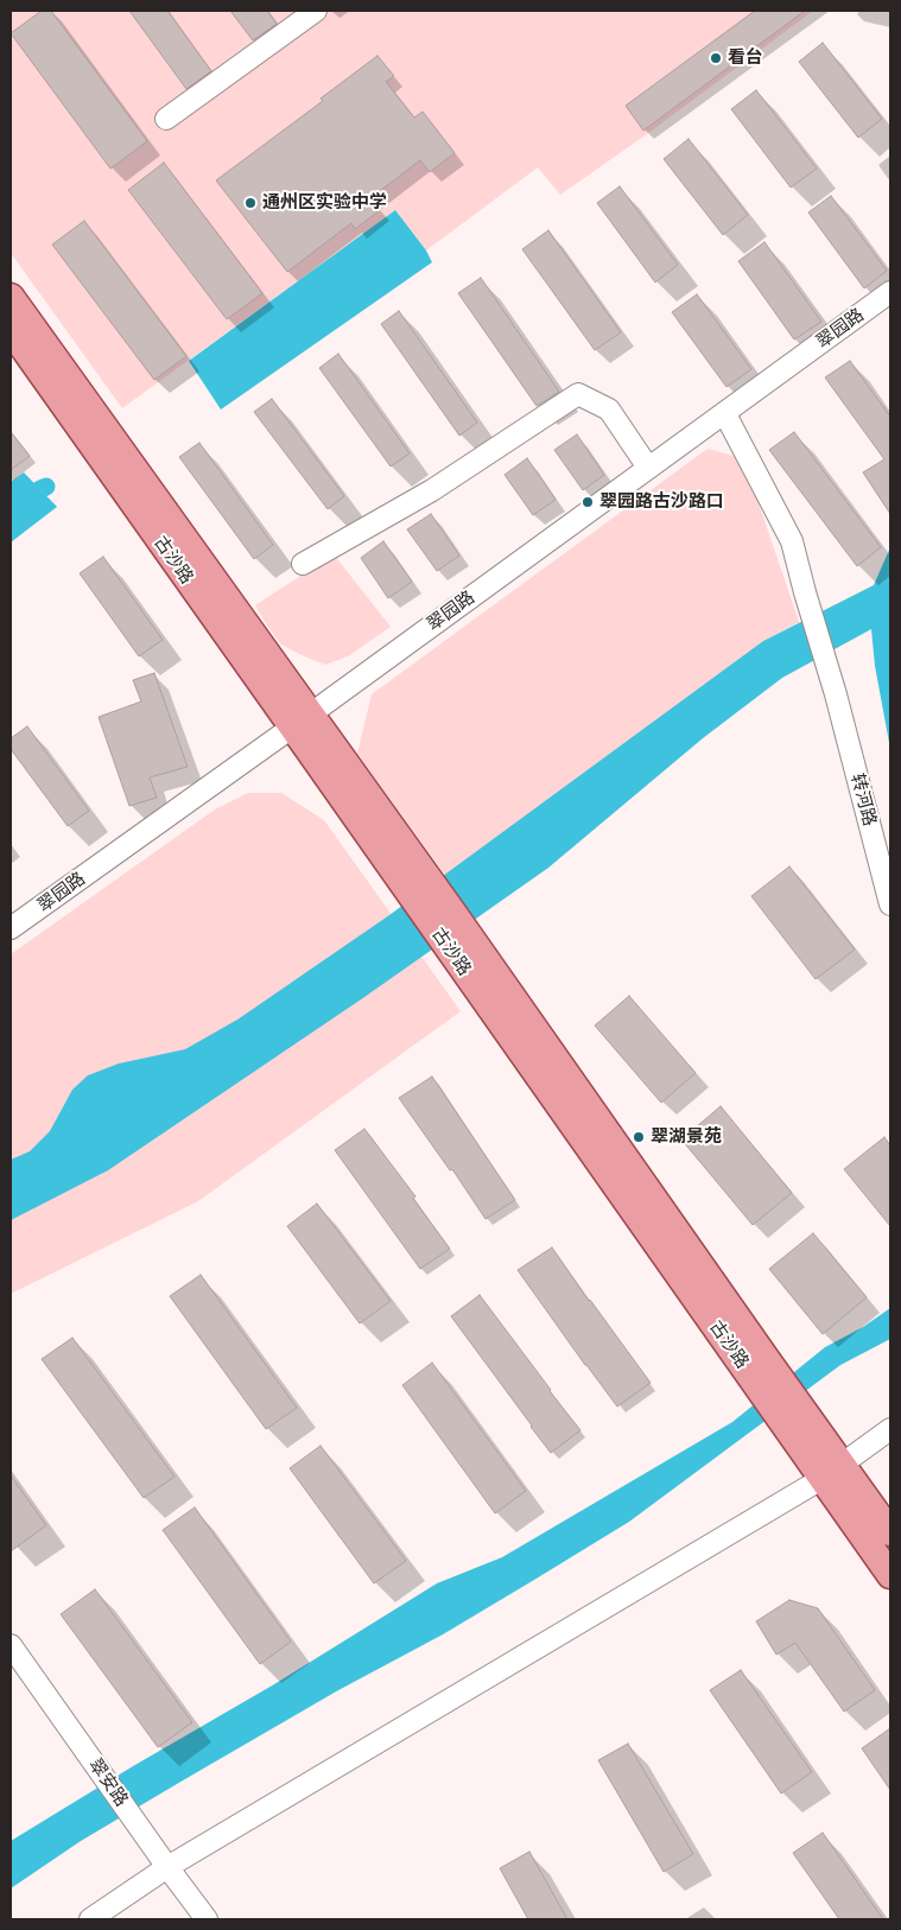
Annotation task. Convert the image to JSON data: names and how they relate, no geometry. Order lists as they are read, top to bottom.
{
  "streets": {
    "main road": ["古沙路"],
    "street": ["翠园路", "转河路", "翠安路"]
  },
  "crossings": [
    ["翠园路", "古沙路"],
    ["翠园路", "转河路"]
  ],
  "places": [
    "看台",
    "通州区实验中学",
    "翠园路古沙路口",
    "翠湖景苑"
  ]
}
